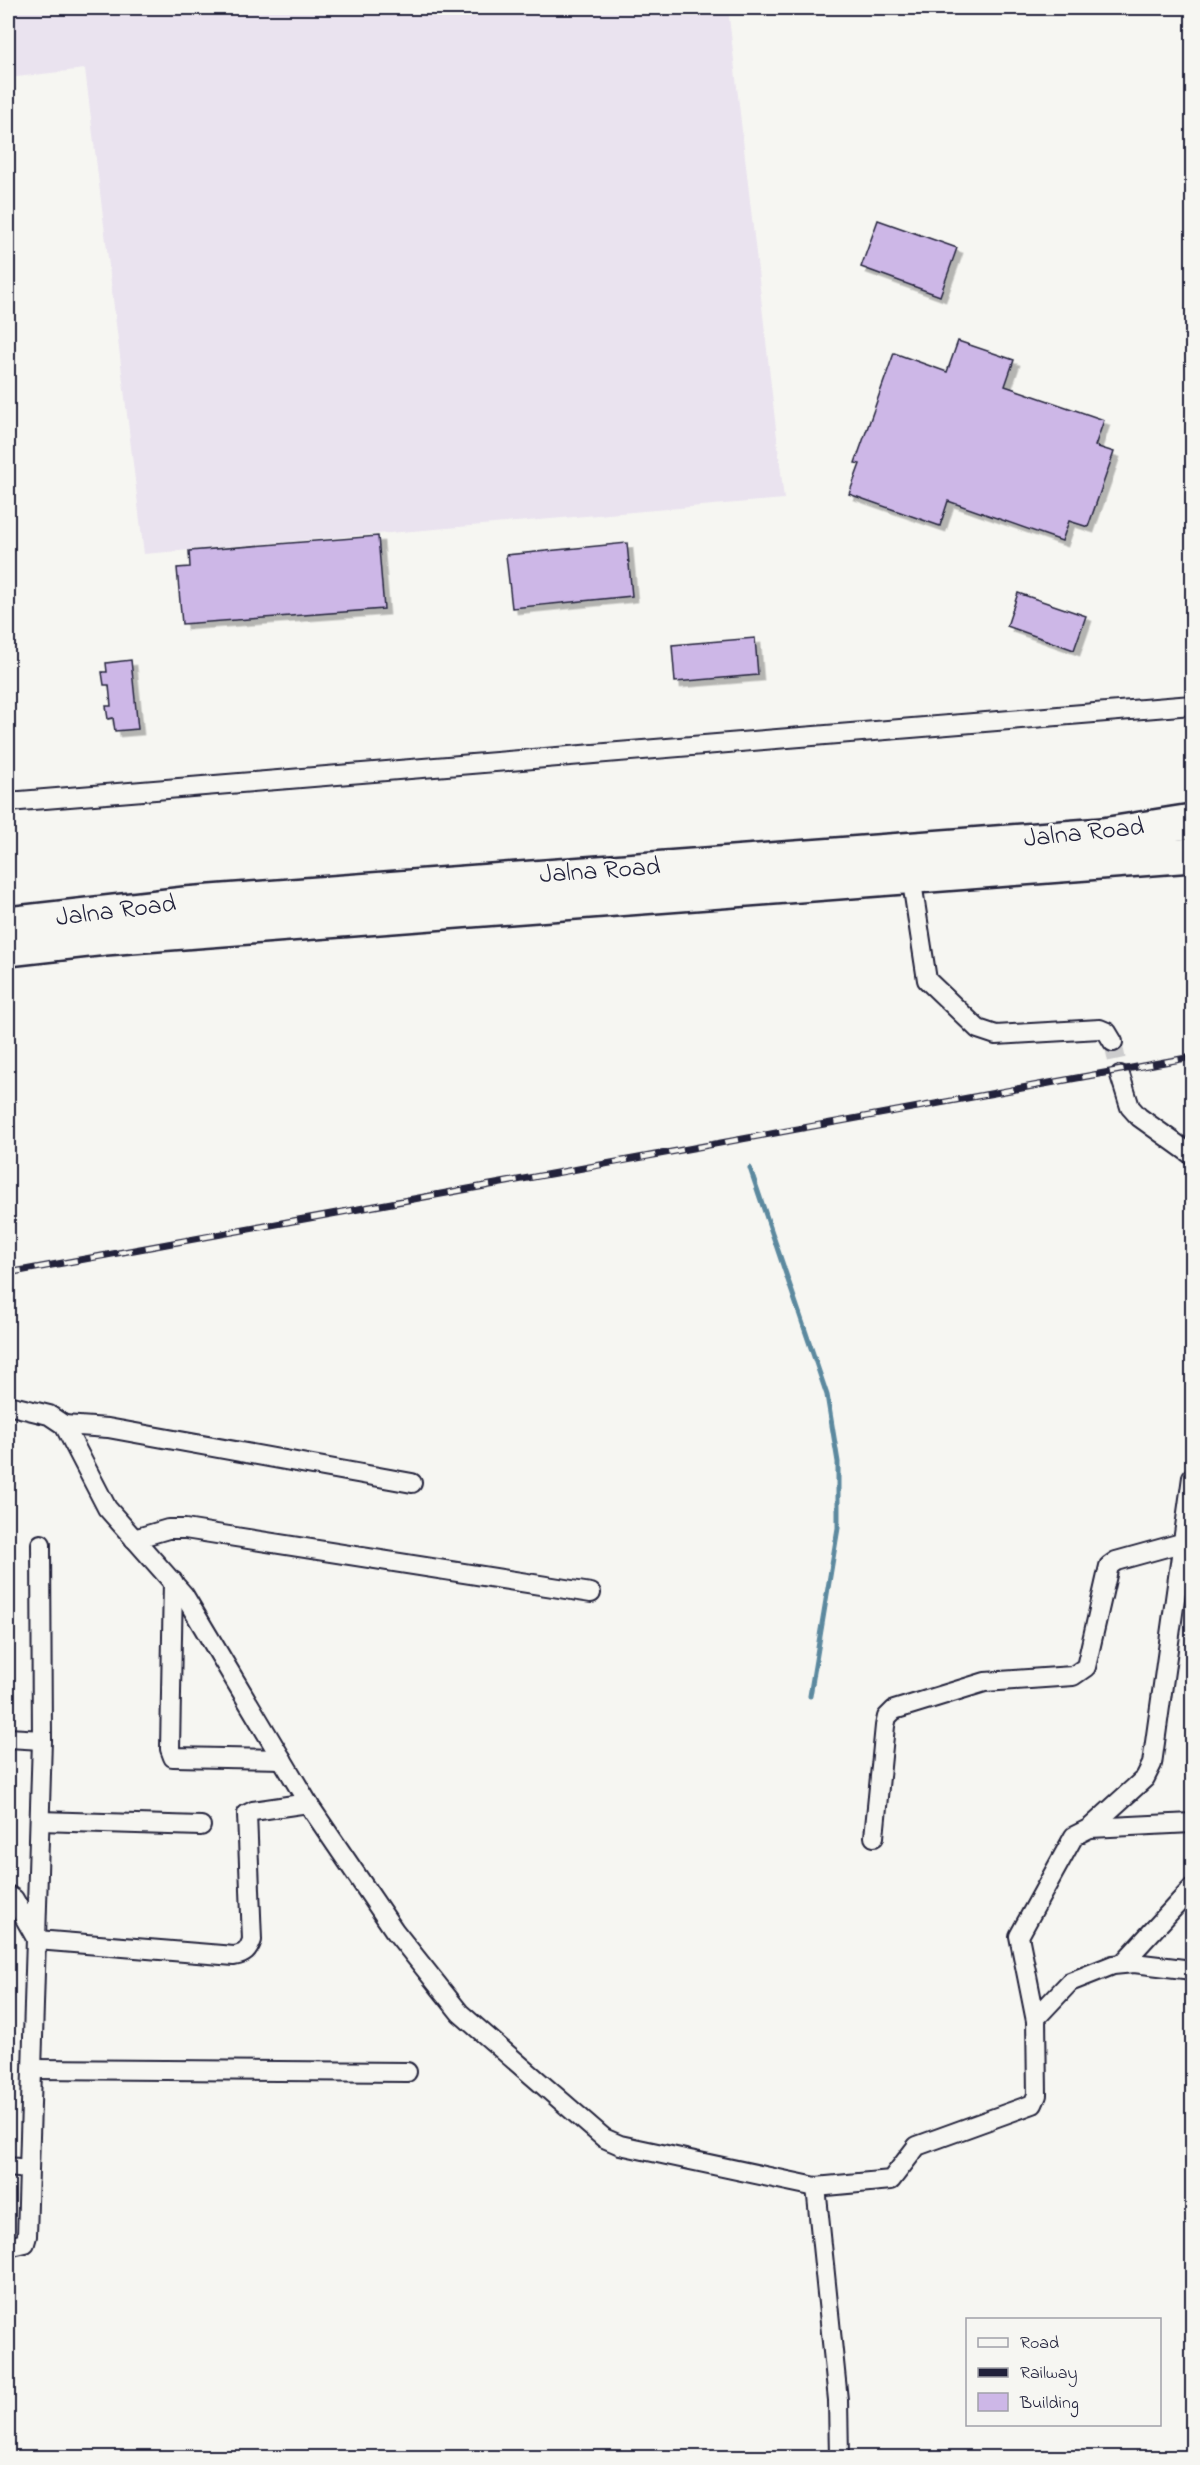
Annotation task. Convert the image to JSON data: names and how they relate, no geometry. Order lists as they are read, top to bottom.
{
  "streets": {
    "highway": ["Jalna Road"]
  },
  "legend": ["Road", "Railway", "Building"]
}
